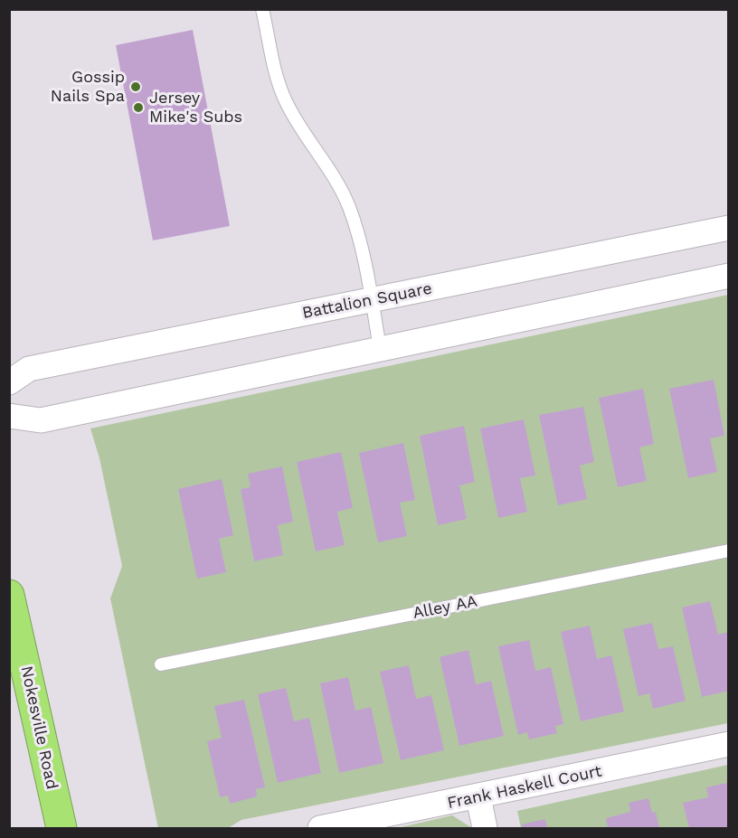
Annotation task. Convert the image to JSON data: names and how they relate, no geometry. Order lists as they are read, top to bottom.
{
  "streets": {
    "highway": ["Nokesville Road"],
    "street": ["Battalion Square", "Frank Haskell Court"],
    "lane": ["Alley AA"]
  },
  "places": ["Gossip Nails Spa", "Jersey Mike's Subs"]
}
